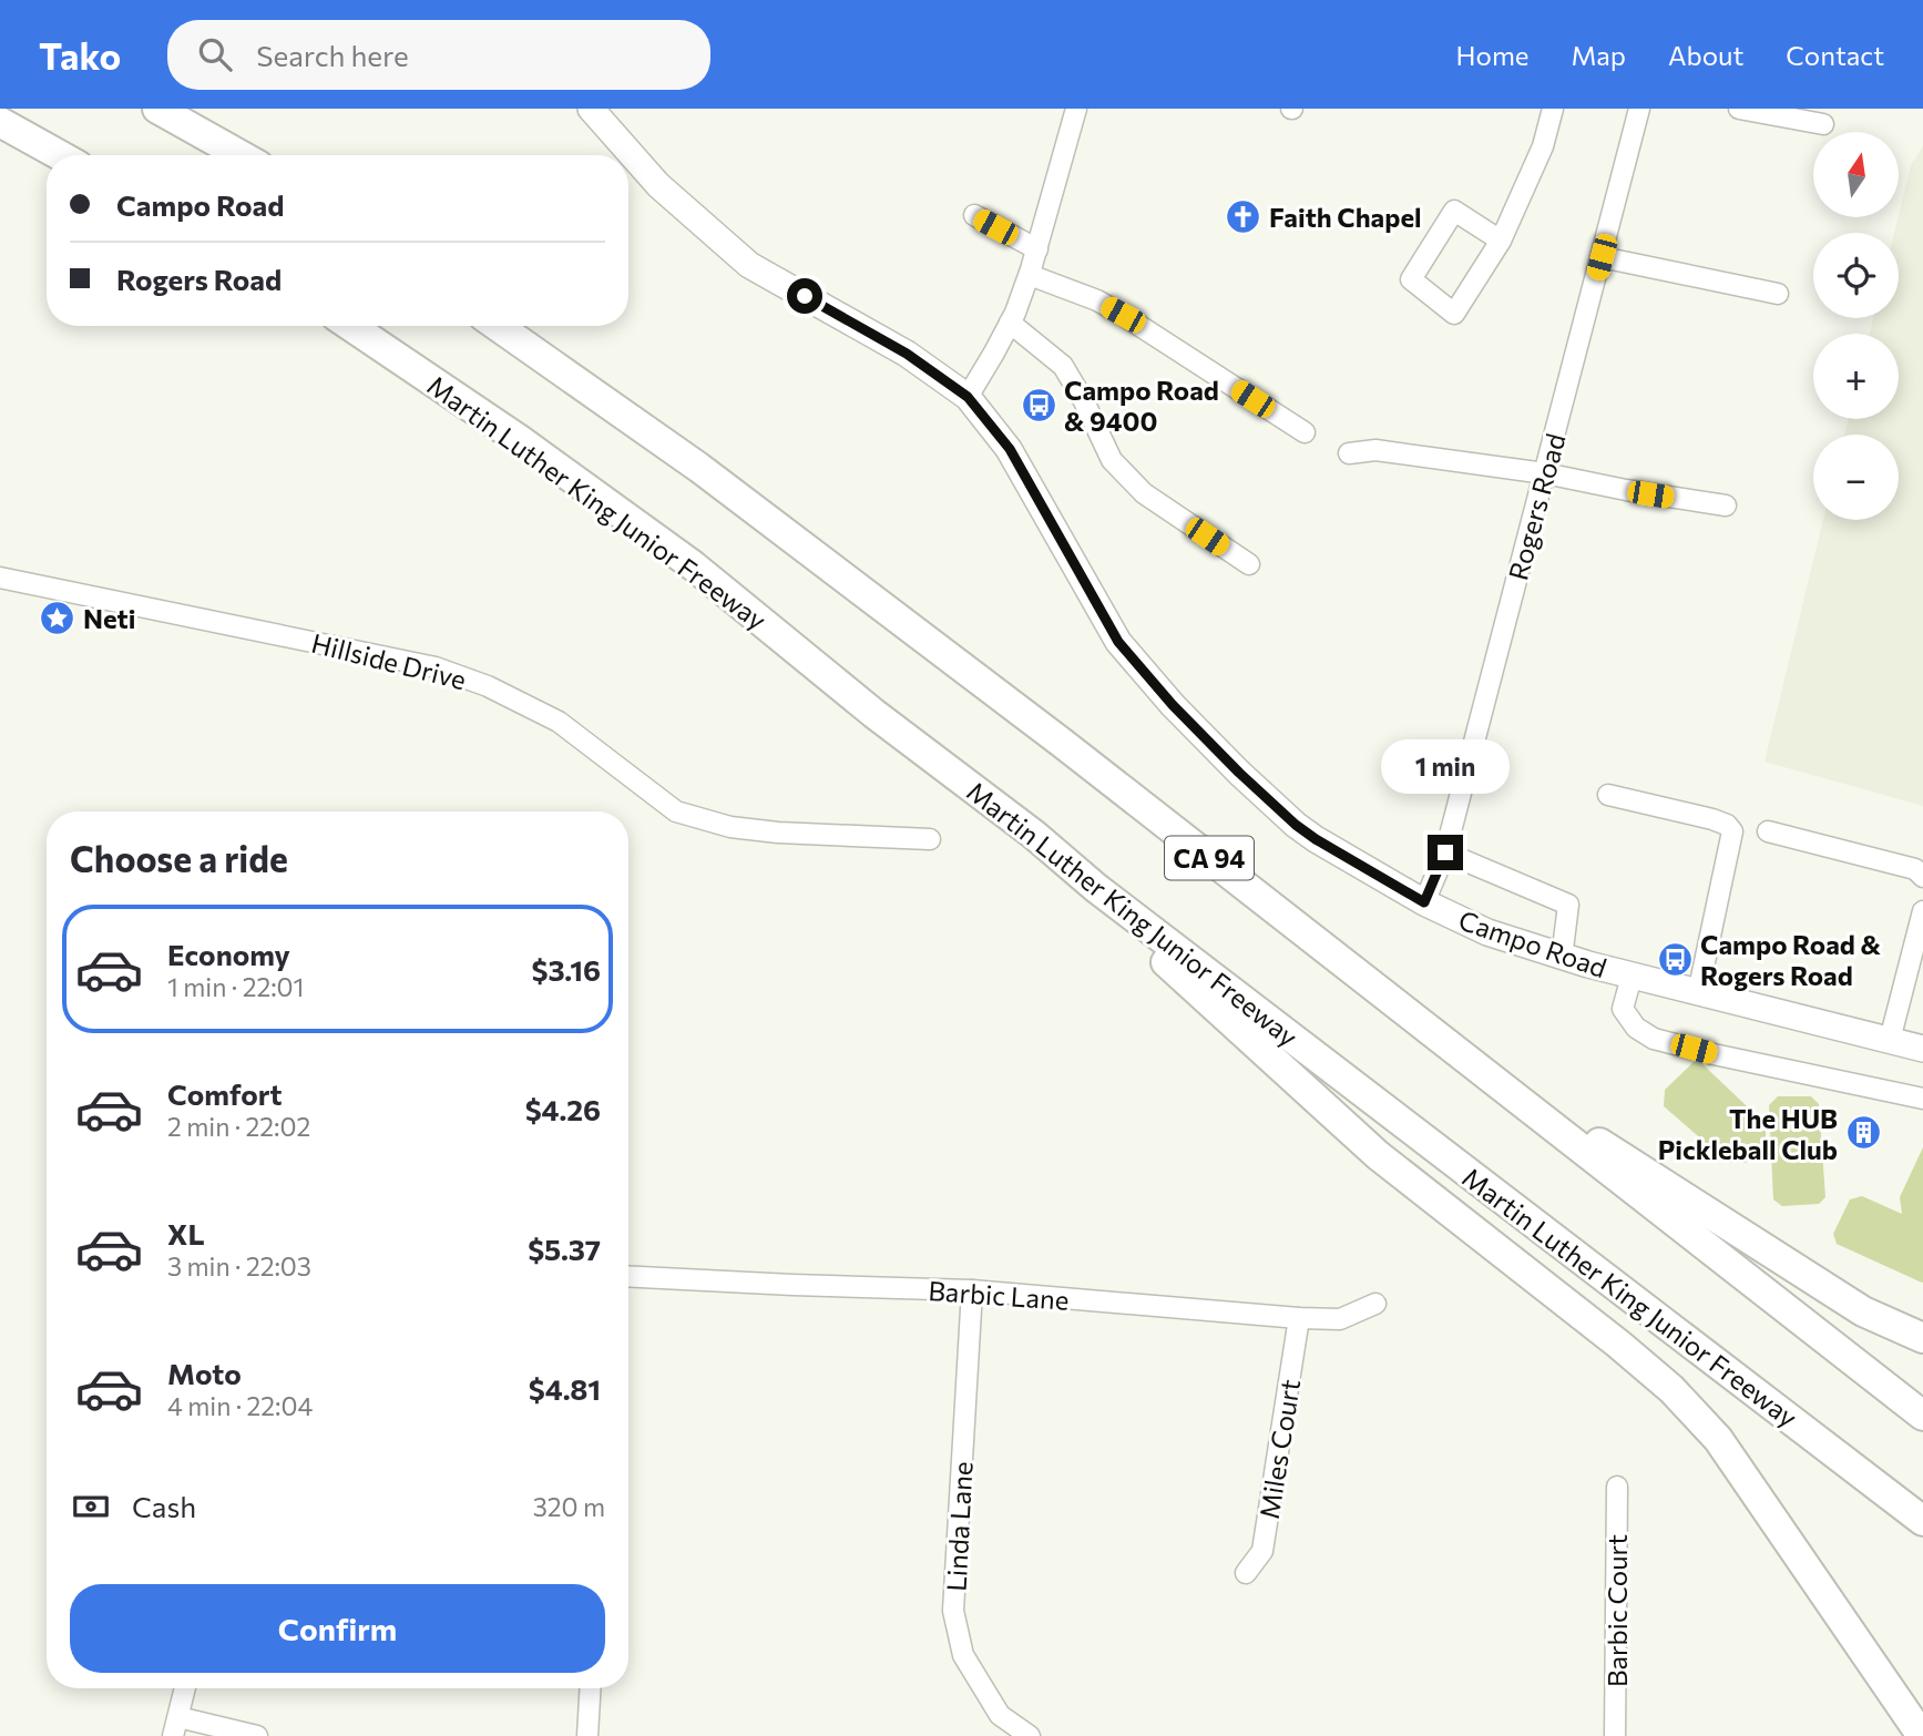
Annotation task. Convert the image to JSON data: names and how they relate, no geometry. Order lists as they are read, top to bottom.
{
  "streets": {
    "highway": ["Martin Luther King Junior Freeway", "CA 94"],
    "main road": ["Campo Road"],
    "street": [
      "Rogers Road",
      "Hillside Drive",
      "Barbic Lane",
      "Miles Court",
      "Linda Lane",
      "Barbic Court"
    ]
  },
  "crossings": [
    ["Rogers Road", "Campo Road"],
    ["Barbic Lane", "Miles Court"],
    ["Barbic Lane", "Linda Lane"]
  ],
  "places": {
    "church": ["Faith Chapel"],
    "bus stop": ["Campo Road & 9400", "Campo Road & Rogers Road"],
    "place": ["Neti"],
    "building": ["The HUB Pickleball Club"]
  },
  "north": "top",
  "page": {
    "header": "Tako",
    "search": "Search here",
    "nav": [
      "Home",
      "Map",
      "About",
      "Contact"
    ],
    "map_buttons": ["+", "−"],
    "banner": ["Campo Road", "Rogers Road"],
    "bubble": "1 min",
    "heading": "Choose a ride",
    "list": [
      {
        "name": "Economy",
        "note": "1 min · 22:01",
        "value": "$3.16"
      },
      {
        "name": "Comfort",
        "note": "2 min · 22:02",
        "value": "$4.26"
      },
      {
        "name": "XL",
        "note": "3 min · 22:03",
        "value": "$5.37"
      },
      {
        "name": "Moto",
        "note": "4 min · 22:04",
        "value": "$4.81"
      }
    ],
    "pay": ["Cash", "320 m"],
    "buttons": "Confirm"
  }
}
